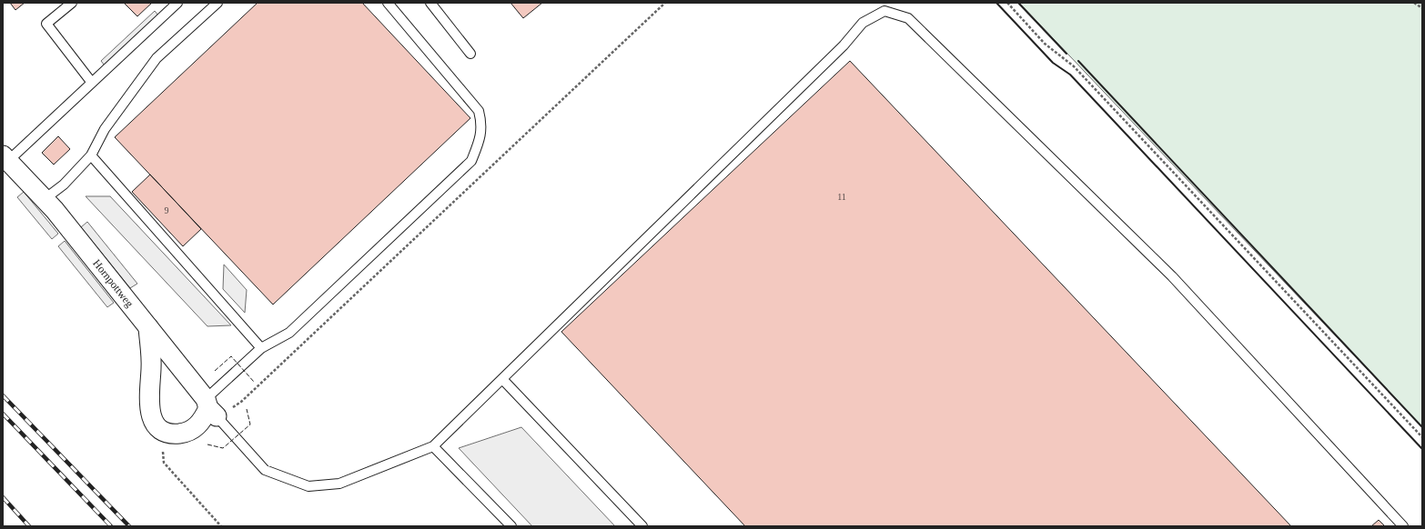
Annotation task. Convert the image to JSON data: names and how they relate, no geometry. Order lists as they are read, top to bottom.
{
  "streets": {
    "street": ["Hornpottweg"]
  },
  "house_numbers": ["11", "9"]
}
